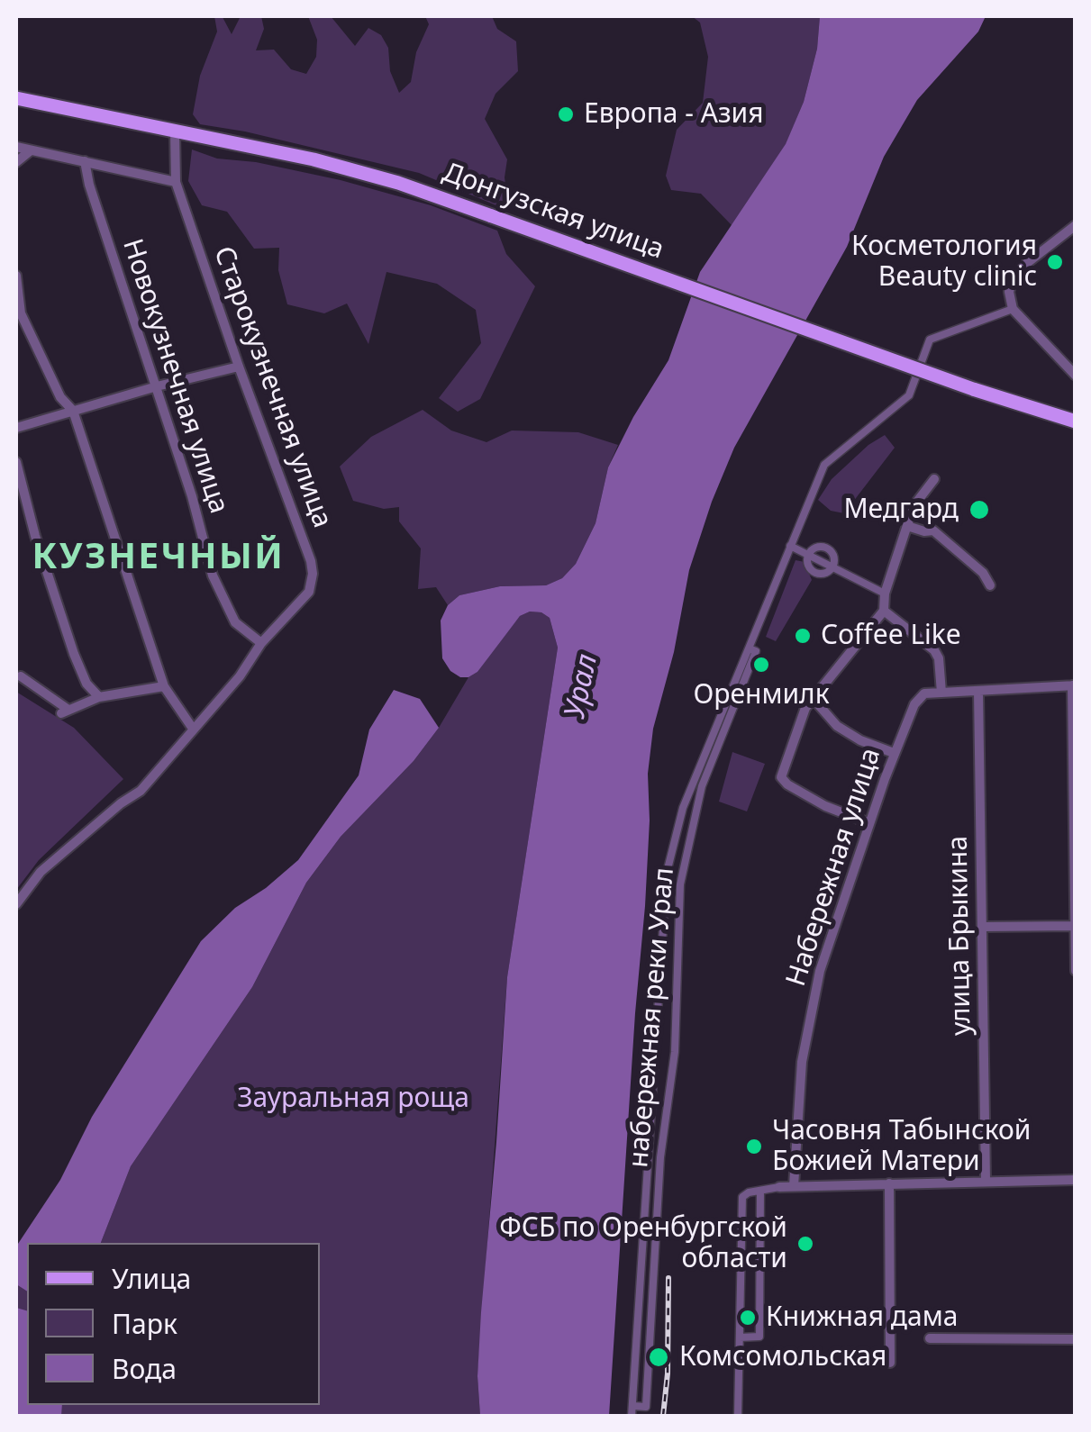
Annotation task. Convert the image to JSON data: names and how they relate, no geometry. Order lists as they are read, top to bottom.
{
  "streets": {
    "main road": ["Донгузская улица"],
    "street": [
      "Новокузнечная улица",
      "Старокузнечная улица",
      "Набережная улица",
      "улица Брыкина",
      "набережная реки Урал"
    ]
  },
  "crossings": [
    ["Донгузская улица", "Старокузнечная улица"],
    ["Новокузнечная улица", "Старокузнечная улица"]
  ],
  "districts": ["КУЗНЕЧНЫЙ"],
  "water": ["Урал"],
  "parks": ["Зауральная роща"],
  "places": [
    "Европа - Азия",
    "Косметология Beauty clinic",
    "Медгард",
    "Coffee Like",
    "Оренмилк",
    "Часовня Табынской Божией Матери",
    "ФСБ по Оренбургской области",
    "Книжная дама",
    "Комсомольская"
  ],
  "legend": ["Улица", "Парк", "Вода"]
}
